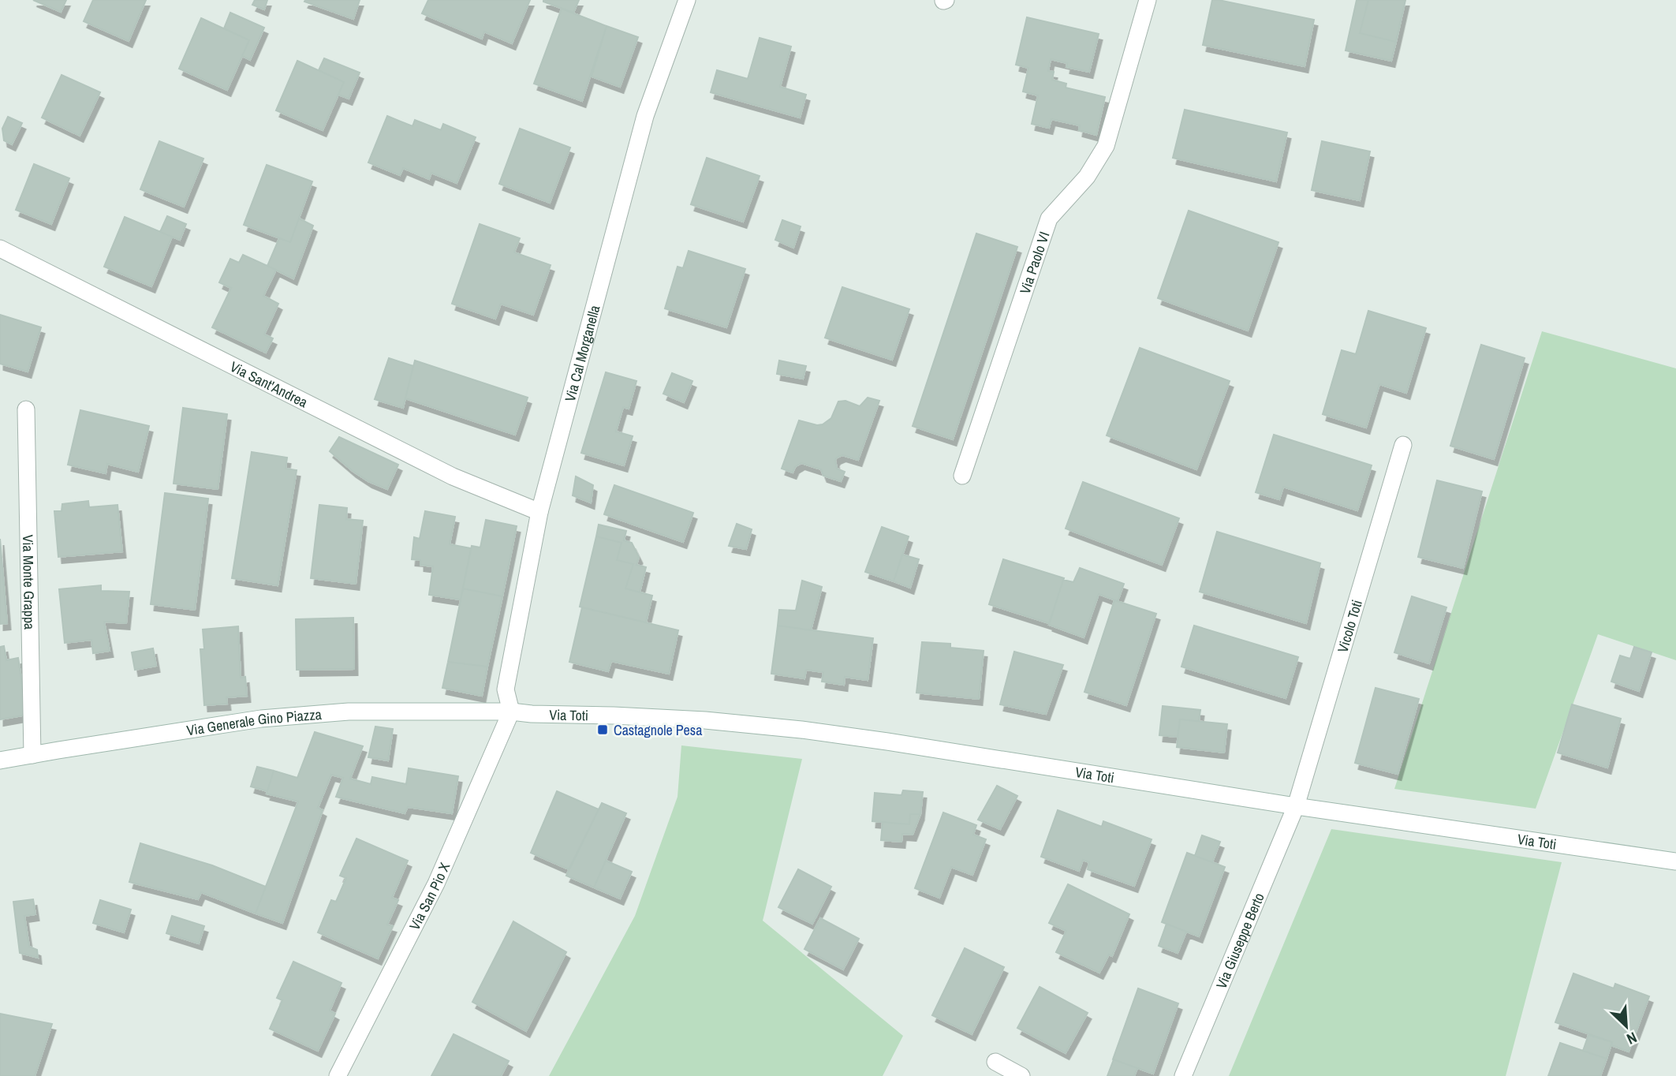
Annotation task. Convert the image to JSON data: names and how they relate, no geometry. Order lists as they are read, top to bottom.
{
  "streets": {
    "street": [
      "Via Paolo VI",
      "Via Cal Morganella",
      "Via Sant'Andrea",
      "Via Monte Grappa",
      "Vicolo Toti",
      "Via Toti",
      "Via Generale Gino Piazza",
      "Via San Pio X",
      "Via Giuseppe Berto"
    ]
  },
  "crossings": [
    ["Via Cal Morganella", "Via Sant'Andrea"],
    ["Via Cal Morganella", "Via Toti"],
    ["Via Cal Morganella", "Via Generale Gino Piazza"],
    ["Via Cal Morganella", "Via San Pio X"],
    ["Via Monte Grappa", "Via Generale Gino Piazza"],
    ["Vicolo Toti", "Via Toti"],
    ["Vicolo Toti", "Via Giuseppe Berto"],
    ["Via Toti", "Via Generale Gino Piazza"],
    ["Via Toti", "Via San Pio X"],
    ["Via Toti", "Via Giuseppe Berto"],
    ["Via Generale Gino Piazza", "Via San Pio X"]
  ],
  "places": {
    "transit": ["Castagnole Pesa"]
  },
  "north": "bottom right"
}
